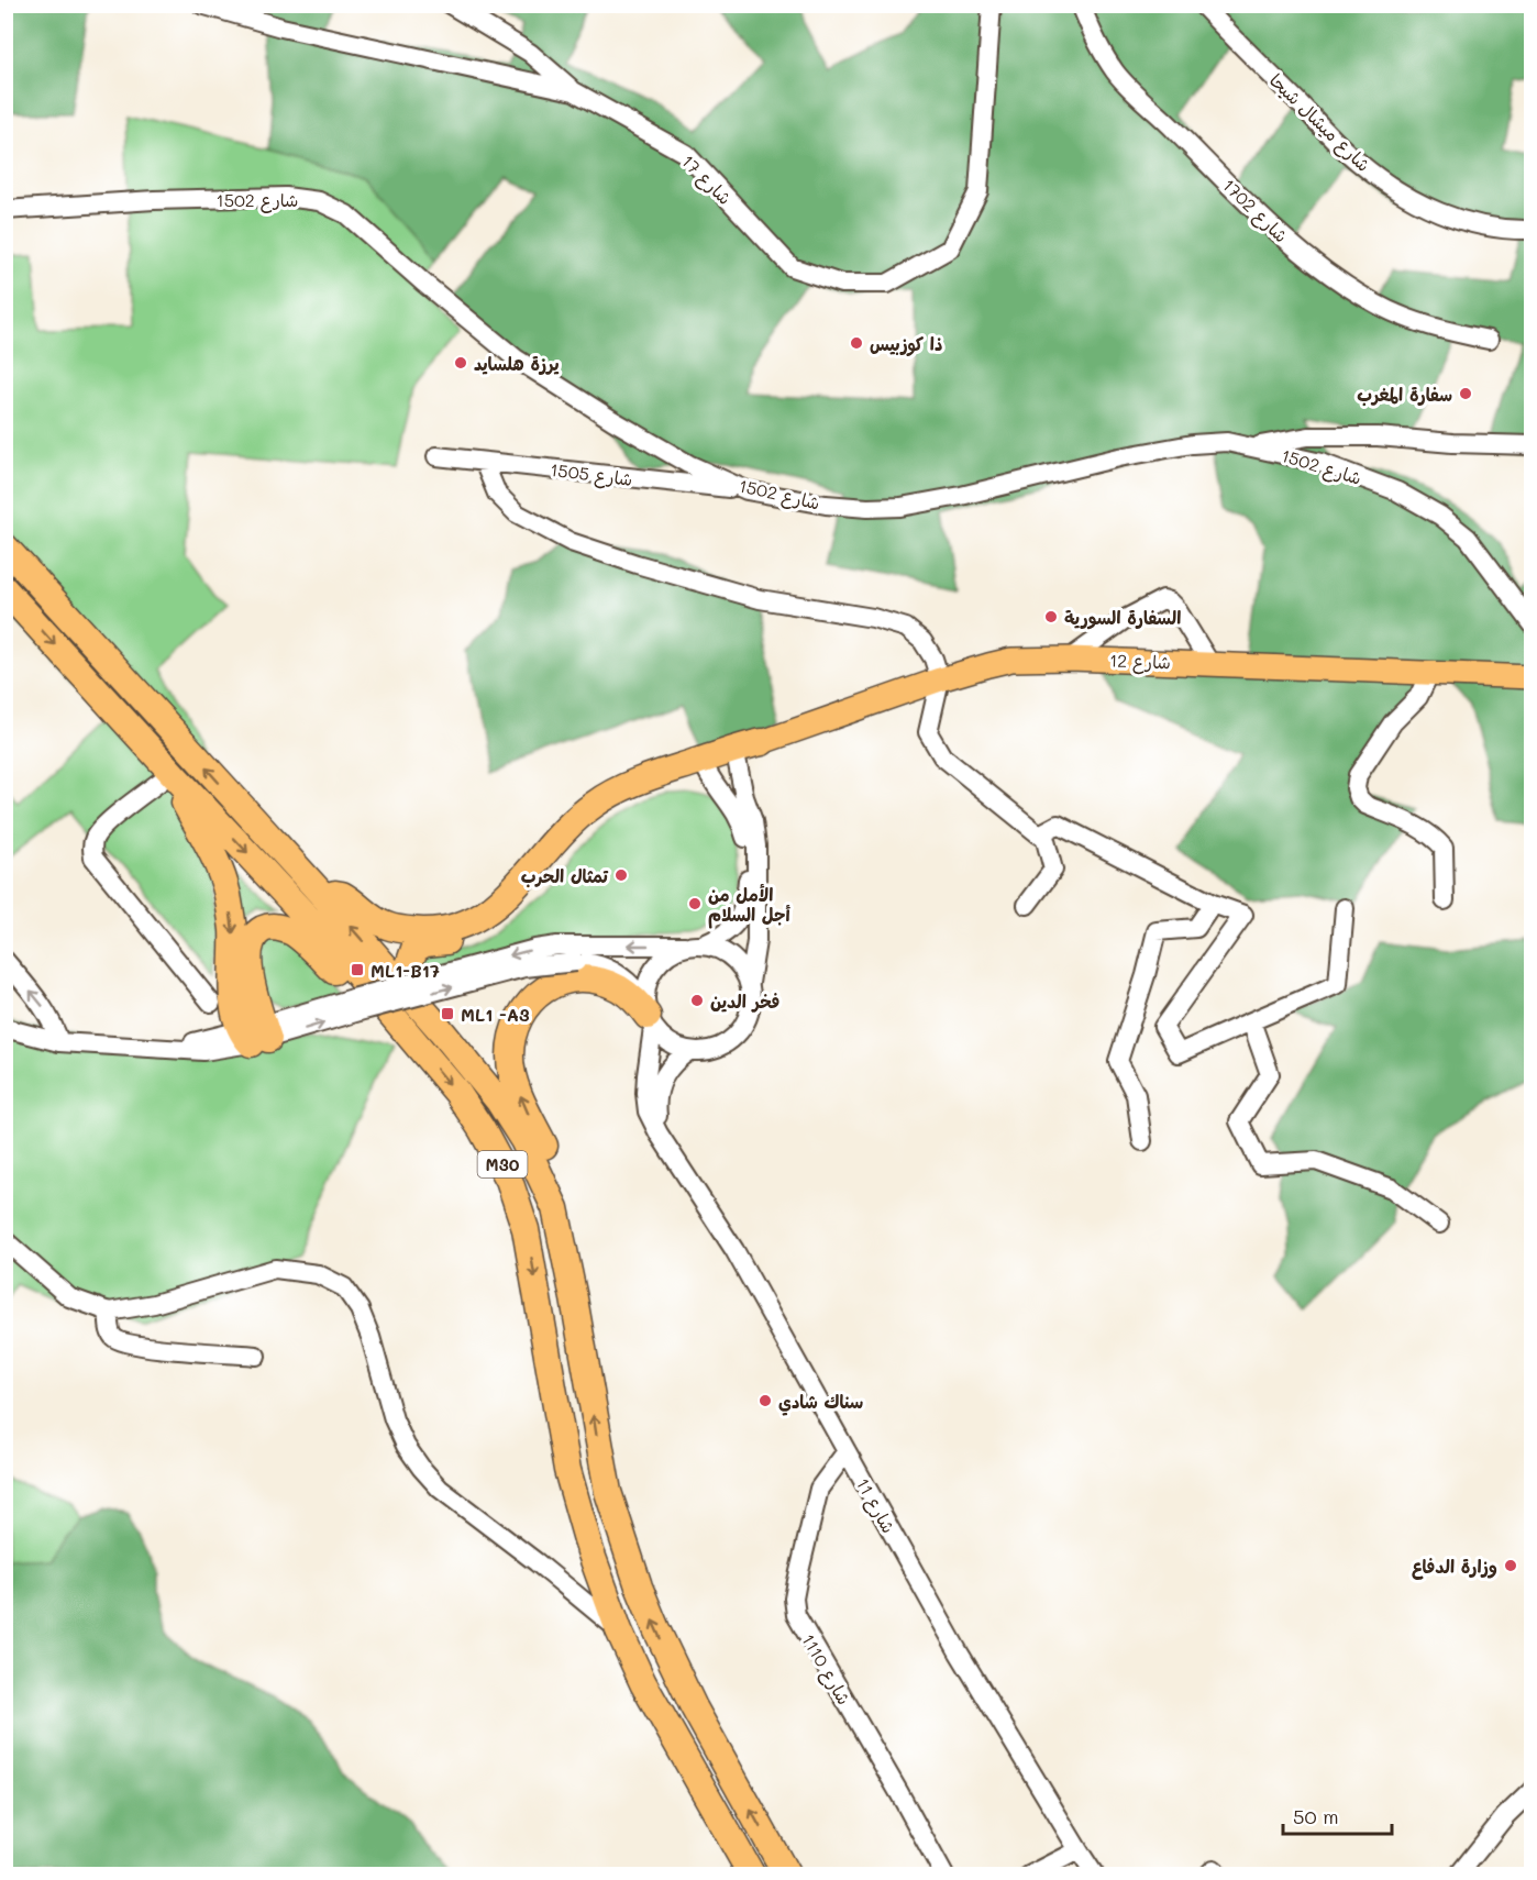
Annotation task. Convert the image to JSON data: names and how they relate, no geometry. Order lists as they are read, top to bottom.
{
  "streets": {
    "highway": ["M30"],
    "main road": ["شارع 12"],
    "street": [
      "شارع ميشال شيحا",
      "شارع 17",
      "شارع 1502",
      "شارع 1702",
      "شارع 1505",
      "شارع 11",
      "شارع 1110"
    ]
  },
  "crossings": [
    ["شارع 1502", "شارع 1505"],
    ["شارع 11", "شارع 1110"]
  ],
  "places": {
    "other": [
      "ذا كوزبيس",
      "يرزة هلسايد",
      "سفارة المغرب",
      "السفارة السورية",
      "تمثال الحرب",
      "الأمل من أجل السلام",
      "فخر الدين",
      "سناك شادي",
      "وزارة الدفاع"
    ],
    "transit": ["ML1-B17", "ML1 -A3"]
  },
  "scale_bar": "50 m"
}
